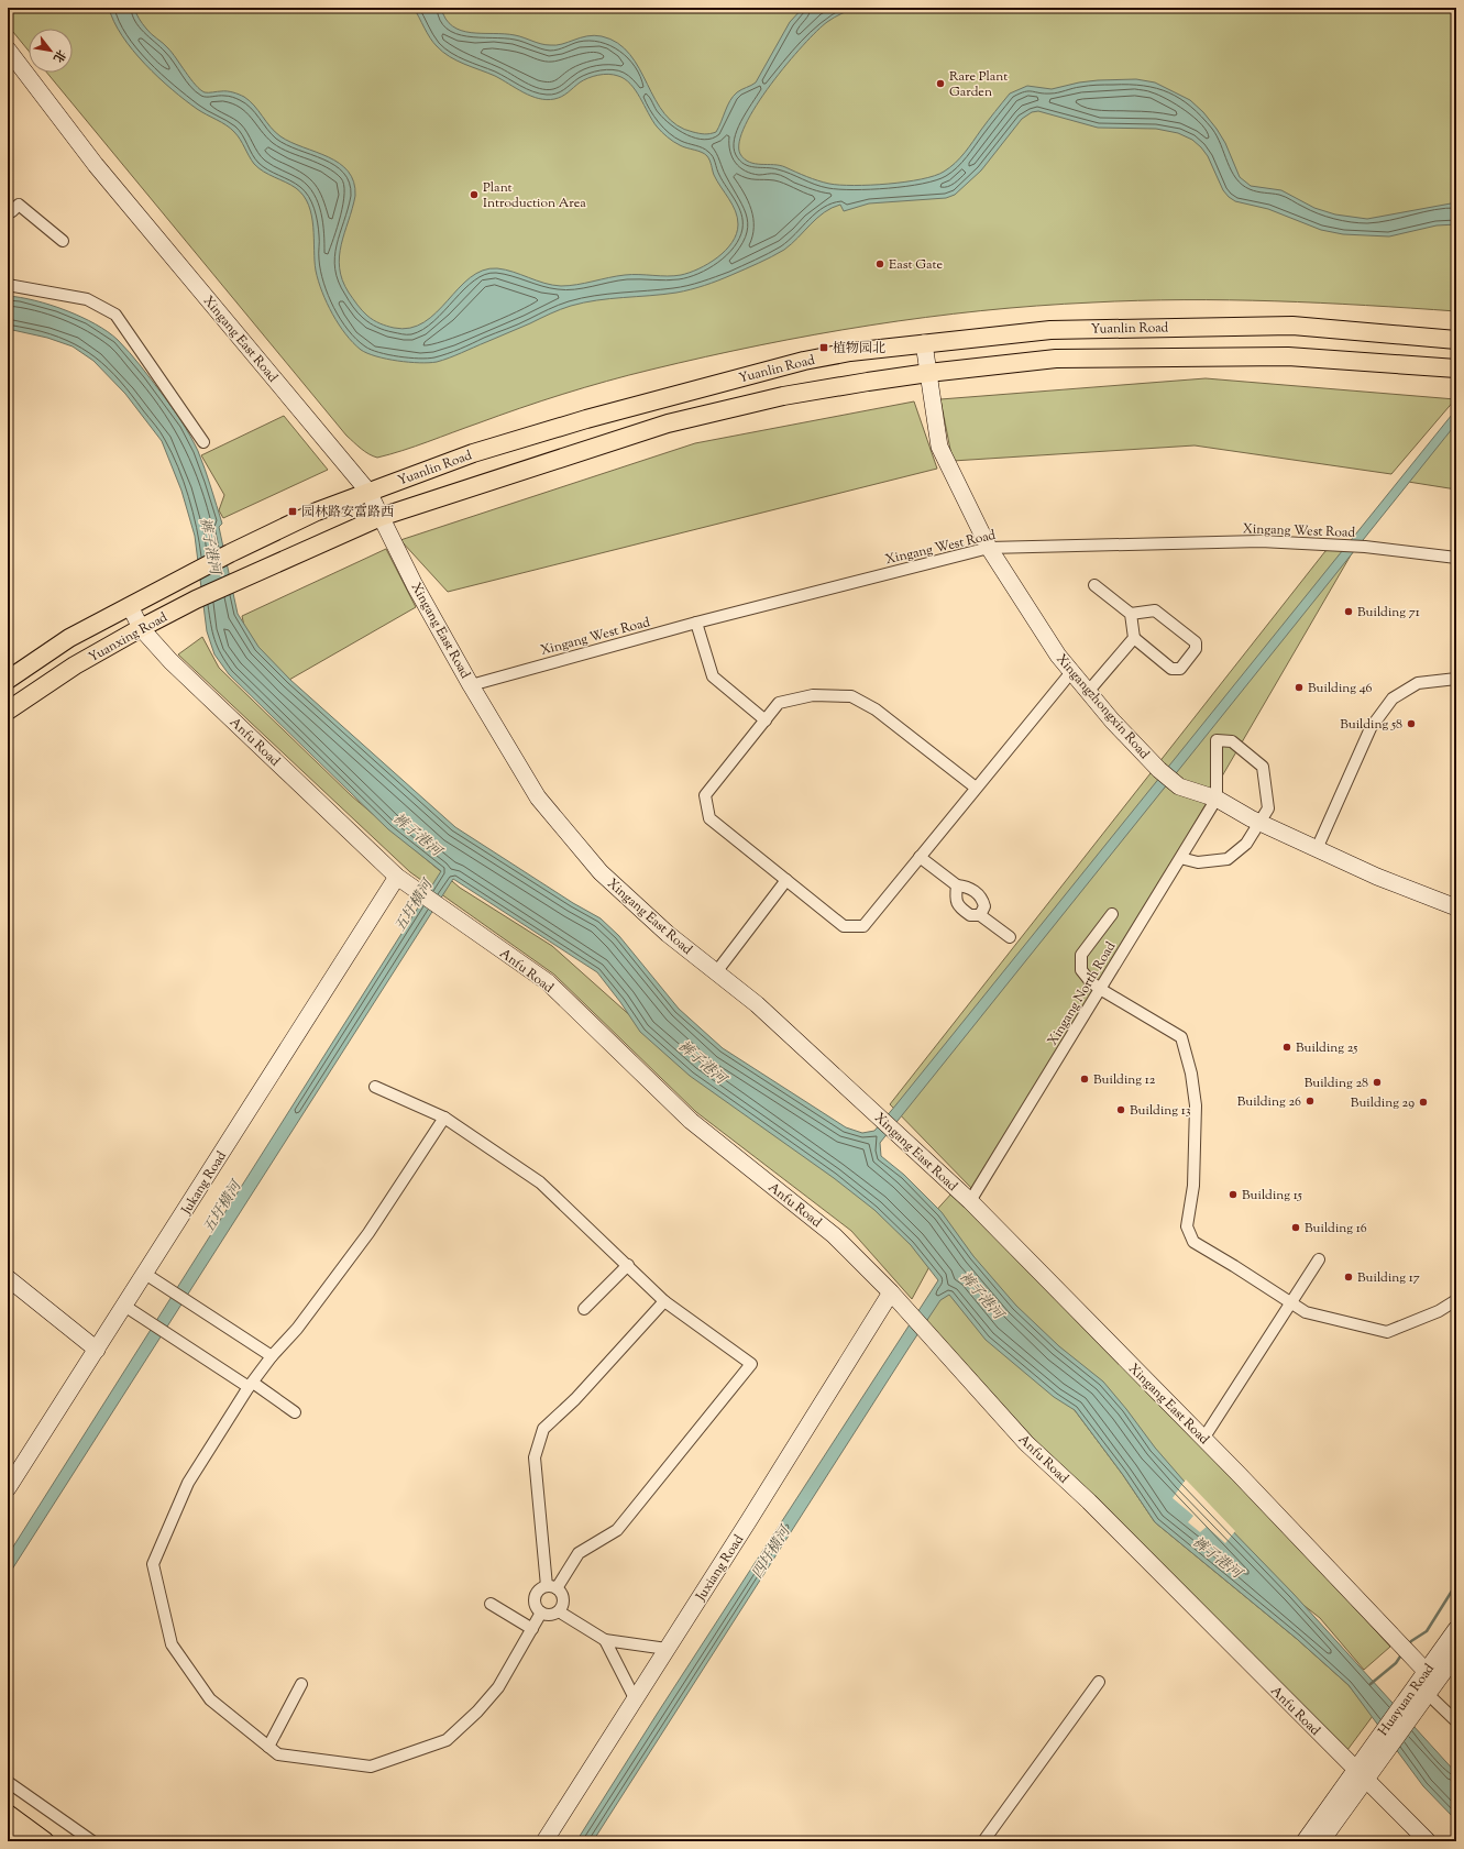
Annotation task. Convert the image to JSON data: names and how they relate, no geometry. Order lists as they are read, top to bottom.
{
  "streets": {
    "main road": ["Yuanlin Road", "Yuanxing Road"],
    "street": [
      "Xingang East Road",
      "Xingang West Road",
      "Xingangzhongxin Road",
      "Anfu Road",
      "Xingang North Road",
      "Jukang Road",
      "Juxiang Road",
      "Huayuan Road"
    ]
  },
  "crossings": [
    ["Yuanlin Road", "Xingang East Road"],
    ["Yuanlin Road", "Yuanxing Road"],
    ["Yuanlin Road", "Xingangzhongxin Road"],
    ["Xingang East Road", "Xingang West Road"],
    ["Xingang East Road", "Yuanxing Road"],
    ["Xingang East Road", "Xingang North Road"],
    ["Xingang East Road", "Huayuan Road"],
    ["Xingang West Road", "Xingangzhongxin Road"],
    ["Yuanxing Road", "Anfu Road"],
    ["Xingangzhongxin Road", "Xingang North Road"],
    ["Anfu Road", "Jukang Road"],
    ["Anfu Road", "Juxiang Road"],
    ["Anfu Road", "Huayuan Road"]
  ],
  "water": ["裤子港河", "五圩横河", "四圩横河"],
  "places": {
    "other": [
      "Rare Plant Garden",
      "Plant Introduction Area",
      "East Gate",
      "Building 71",
      "Building 46",
      "Building 58",
      "Building 25",
      "Building 12",
      "Building 28",
      "Building 26",
      "Building 29",
      "Building 13",
      "Building 15",
      "Building 16",
      "Building 17"
    ],
    "transit": ["植物园北", "园林路安富路西"]
  },
  "north": "bottom right"
}
